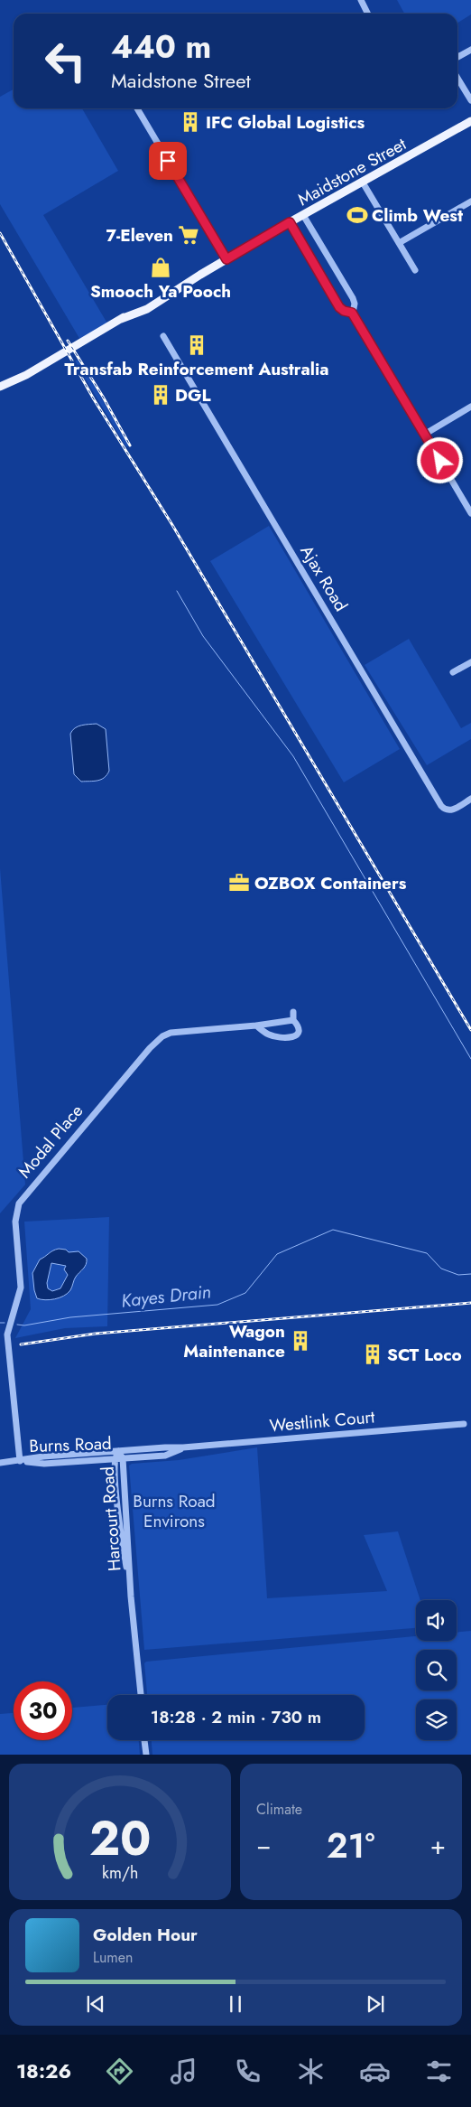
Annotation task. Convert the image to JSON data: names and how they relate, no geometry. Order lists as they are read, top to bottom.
{
  "streets": {
    "main road": ["Maidstone Street"],
    "street": [
      "Ajax Road",
      "Modal Place",
      "Westlink Court",
      "Burns Road",
      "Harcourt Road"
    ]
  },
  "crossings": [
    ["Modal Place", "Burns Road"],
    ["Westlink Court", "Burns Road"],
    ["Westlink Court", "Harcourt Road"],
    ["Burns Road", "Harcourt Road"]
  ],
  "water": ["Kayes Drain"],
  "parks": ["Burns Road Environs"],
  "places": {
    "building": [
      "IFC Global Logistics",
      "Transfab Reinforcement Australia",
      "DGL",
      "Wagon Maintenance",
      "SCT Loco"
    ],
    "sports": ["Climb West"],
    "supermarket": ["7-Eleven"],
    "shop": ["Smooch Ya Pooch"],
    "office": ["OZBOX Containers"]
  },
  "page": {
    "turn": ["440 m", "Maidstone Street"],
    "limit": "30",
    "trip": "18:28 · 2 min · 730 m",
    "tile": "Climate",
    "heat": ["−", "21°", "+"],
    "song": ["Golden Hour", "Lumen"],
    "tabs": "18:26",
    "gauge": ["20", "km/h"]
  }
}
